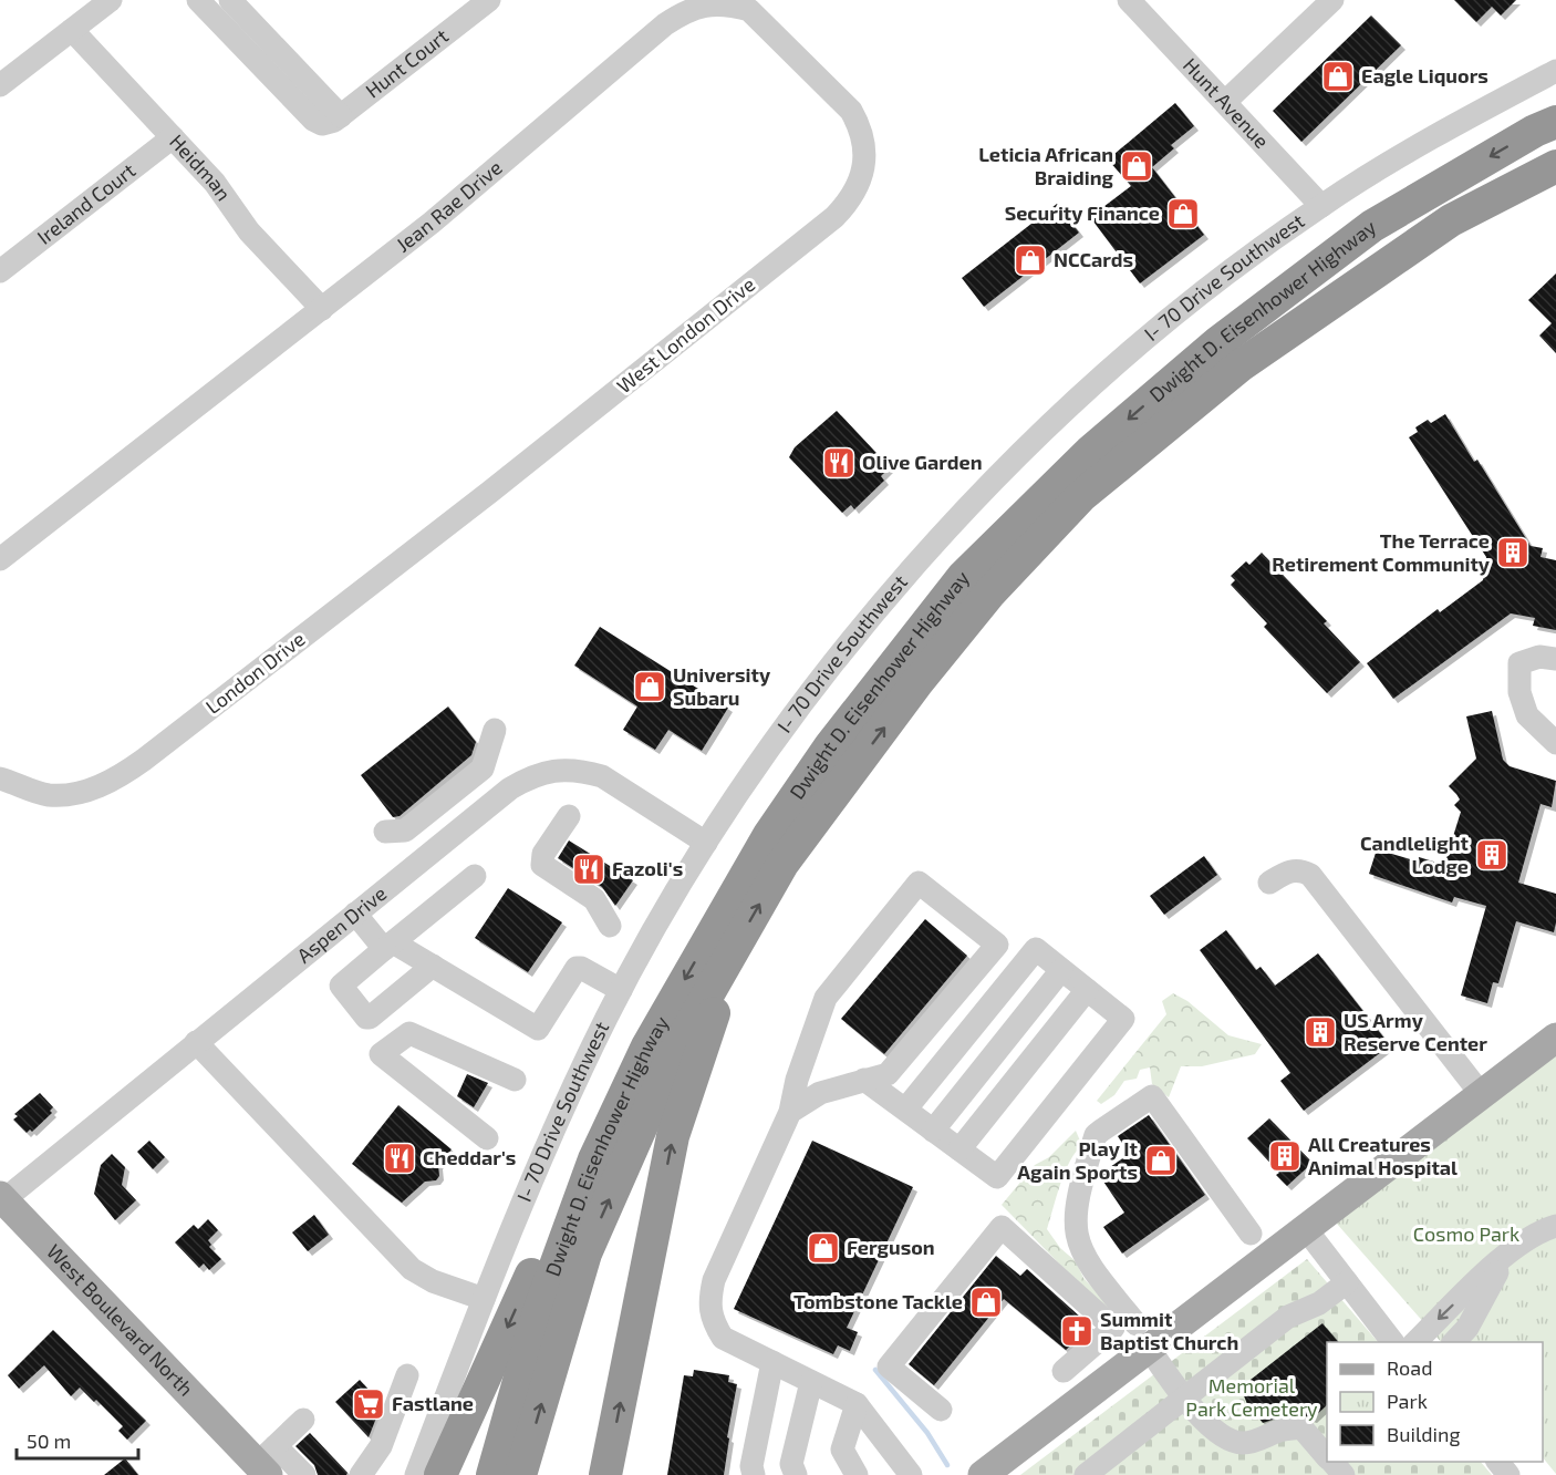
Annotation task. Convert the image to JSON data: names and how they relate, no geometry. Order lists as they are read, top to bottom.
{
  "streets": {
    "highway": ["Dwight D. Eisenhower Highway"],
    "main road": ["West Boulevard North"],
    "street": [
      "Hunt Court",
      "Hunt Avenue",
      "Heidman",
      "Ireland Court",
      "Jean Rae Drive",
      "I- 70 Drive Southwest",
      "West London Drive",
      "London Drive",
      "Aspen Drive"
    ]
  },
  "crossings": [
    ["Hunt Avenue", "I- 70 Drive Southwest"],
    ["Heidman", "Ireland Court"],
    ["Heidman", "Jean Rae Drive"],
    ["Jean Rae Drive", "West London Drive"],
    ["I- 70 Drive Southwest", "Aspen Drive"],
    ["West London Drive", "London Drive"],
    ["Aspen Drive", "West Boulevard North"]
  ],
  "parks": ["Cosmo Park", "Memorial Park Cemetery"],
  "places": {
    "shop": [
      "Eagle Liquors",
      "Leticia African Braiding",
      "Security Finance",
      "NCCards",
      "University Subaru",
      "Play It Again Sports",
      "Ferguson",
      "Tombstone Tackle"
    ],
    "restaurant": ["Olive Garden", "Fazoli's", "Cheddar's"],
    "building": [
      "The Terrace Retirement Community",
      "Candlelight Lodge",
      "US Army Reserve Center",
      "All Creatures Animal Hospital"
    ],
    "church": ["Summit Baptist Church"],
    "supermarket": ["Fastlane"]
  },
  "legend": ["Road", "Park", "Building"],
  "scale_bar": "50 m"
}
